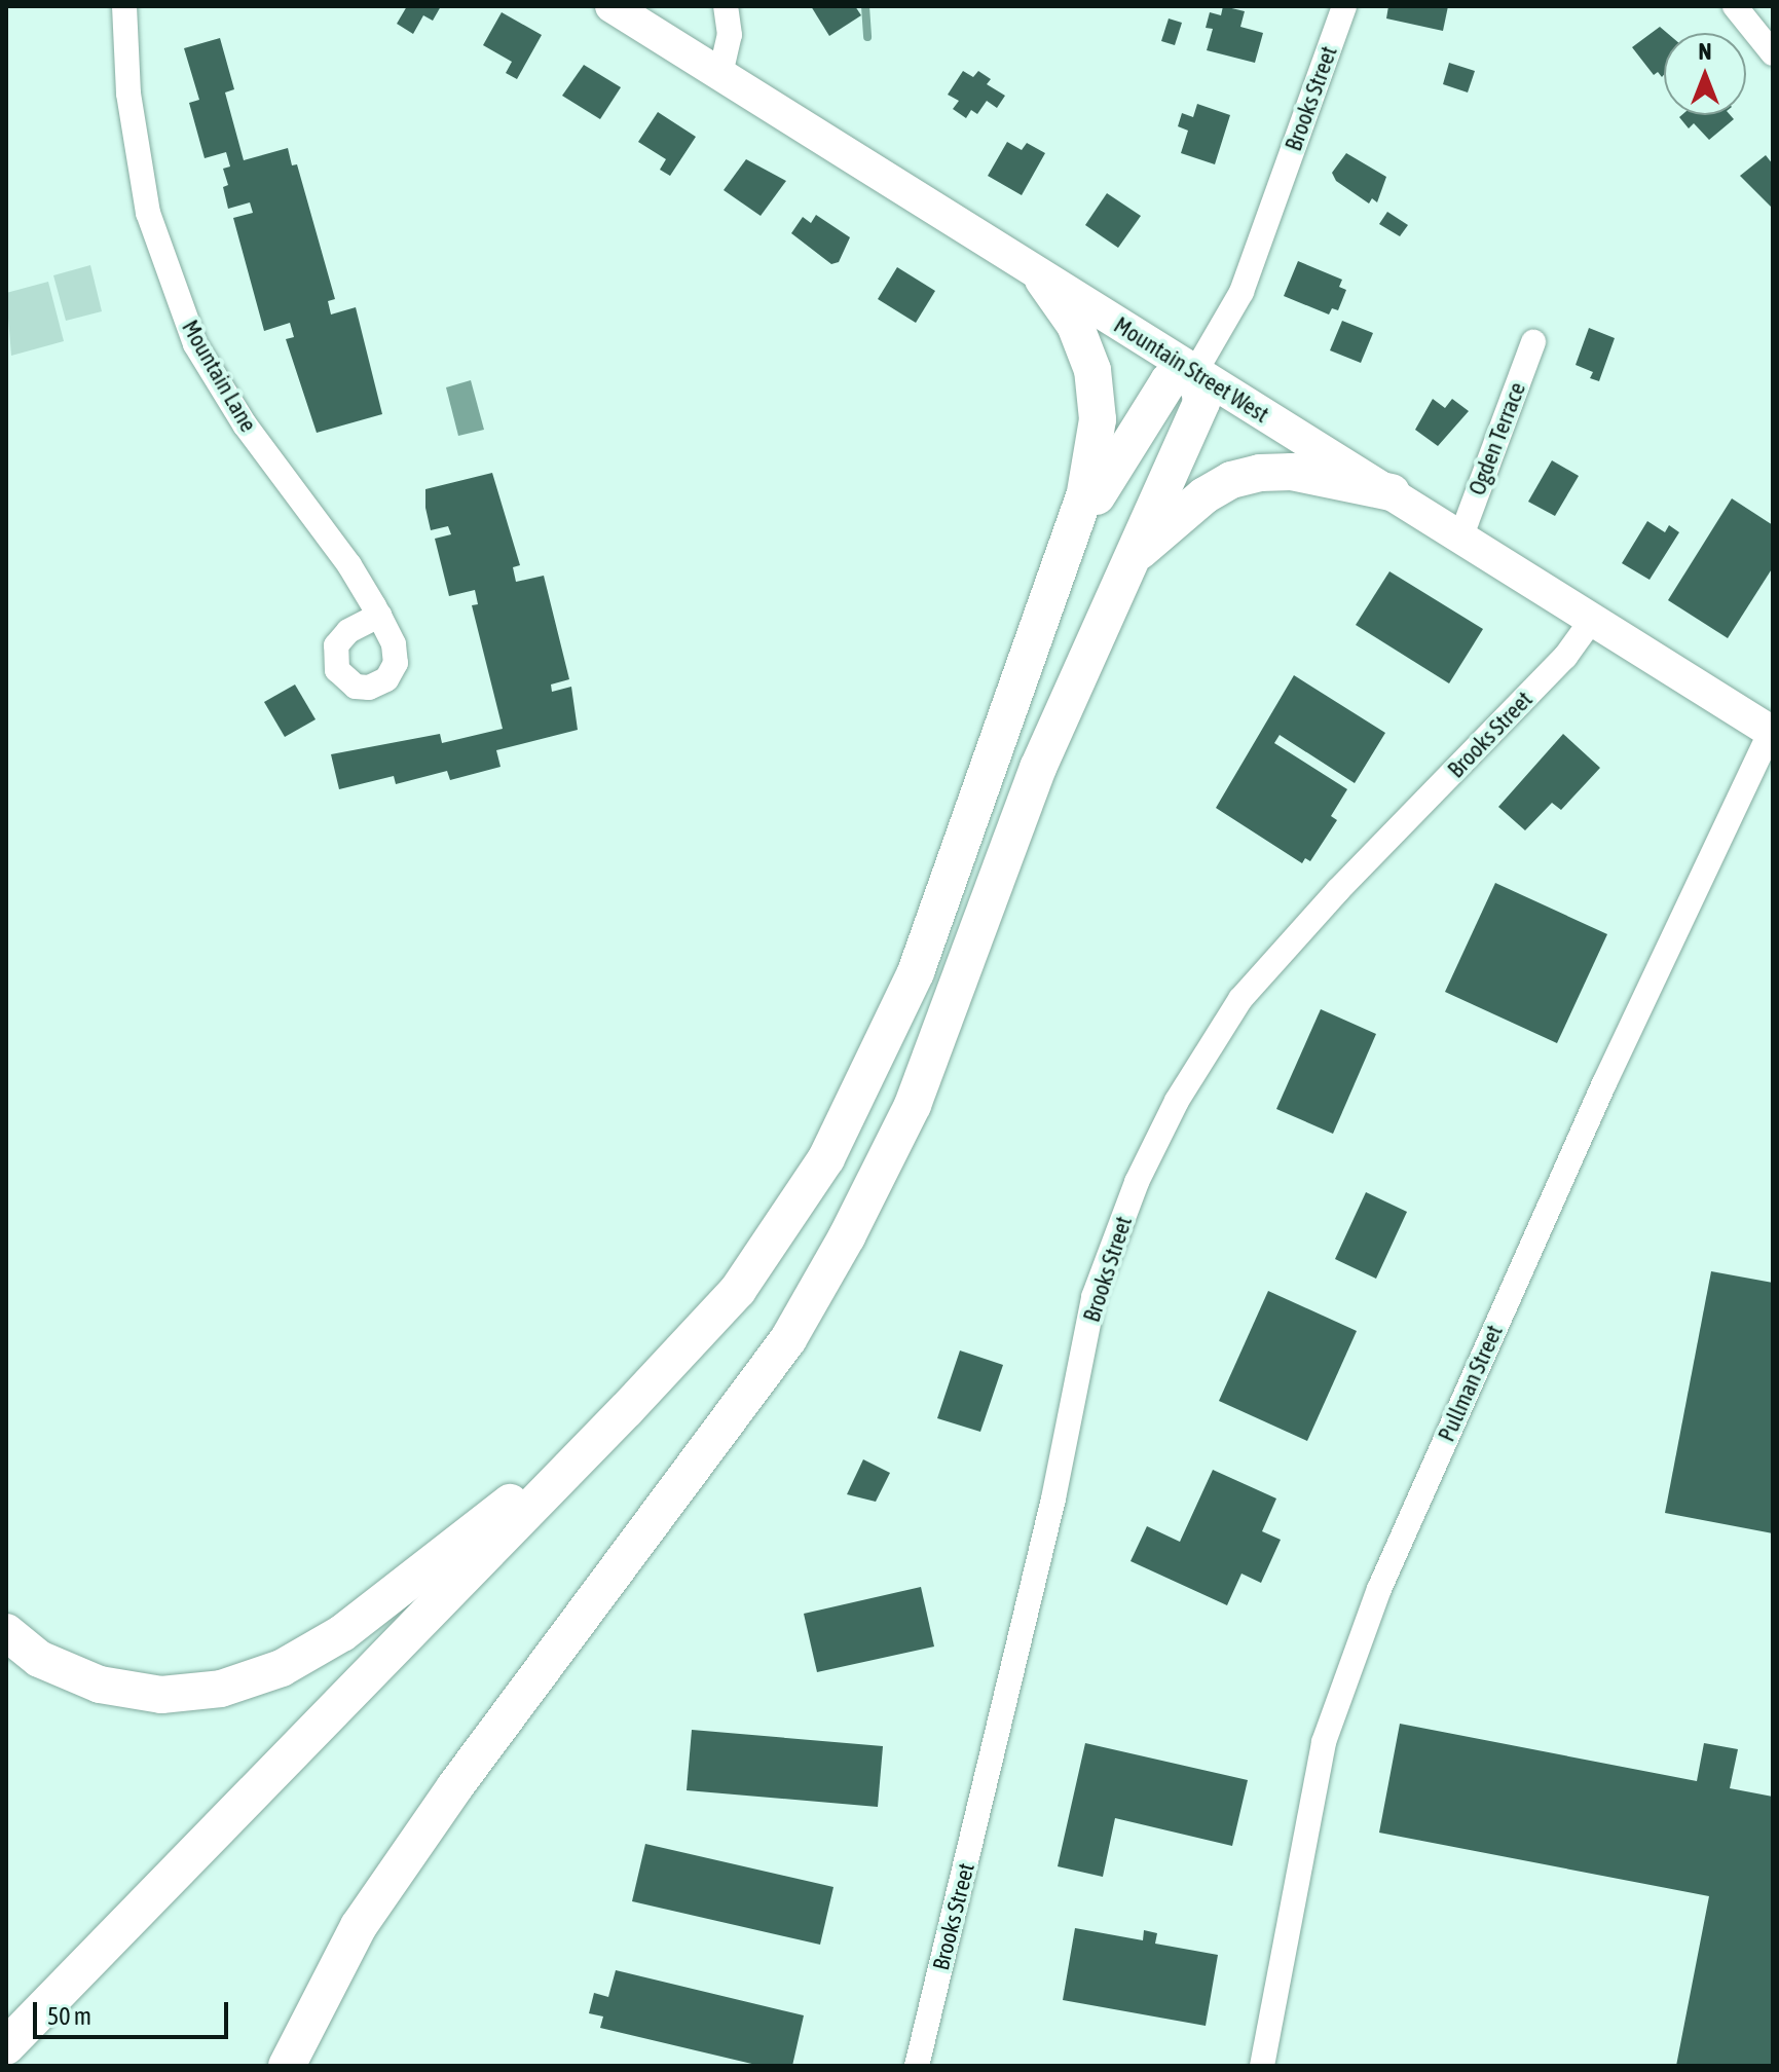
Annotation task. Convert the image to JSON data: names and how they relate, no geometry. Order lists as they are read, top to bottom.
{
  "streets": {
    "main road": ["Mountain Street West"],
    "street": [
      "Brooks Street",
      "Mountain Lane",
      "Ogden Terrace",
      "Pullman Street"
    ]
  },
  "crossings": [
    ["Brooks Street", "Mountain Street West"],
    ["Mountain Street West", "Ogden Terrace"],
    ["Mountain Street West", "Pullman Street"]
  ],
  "scale_bar": "50 m",
  "north": "top"
}
